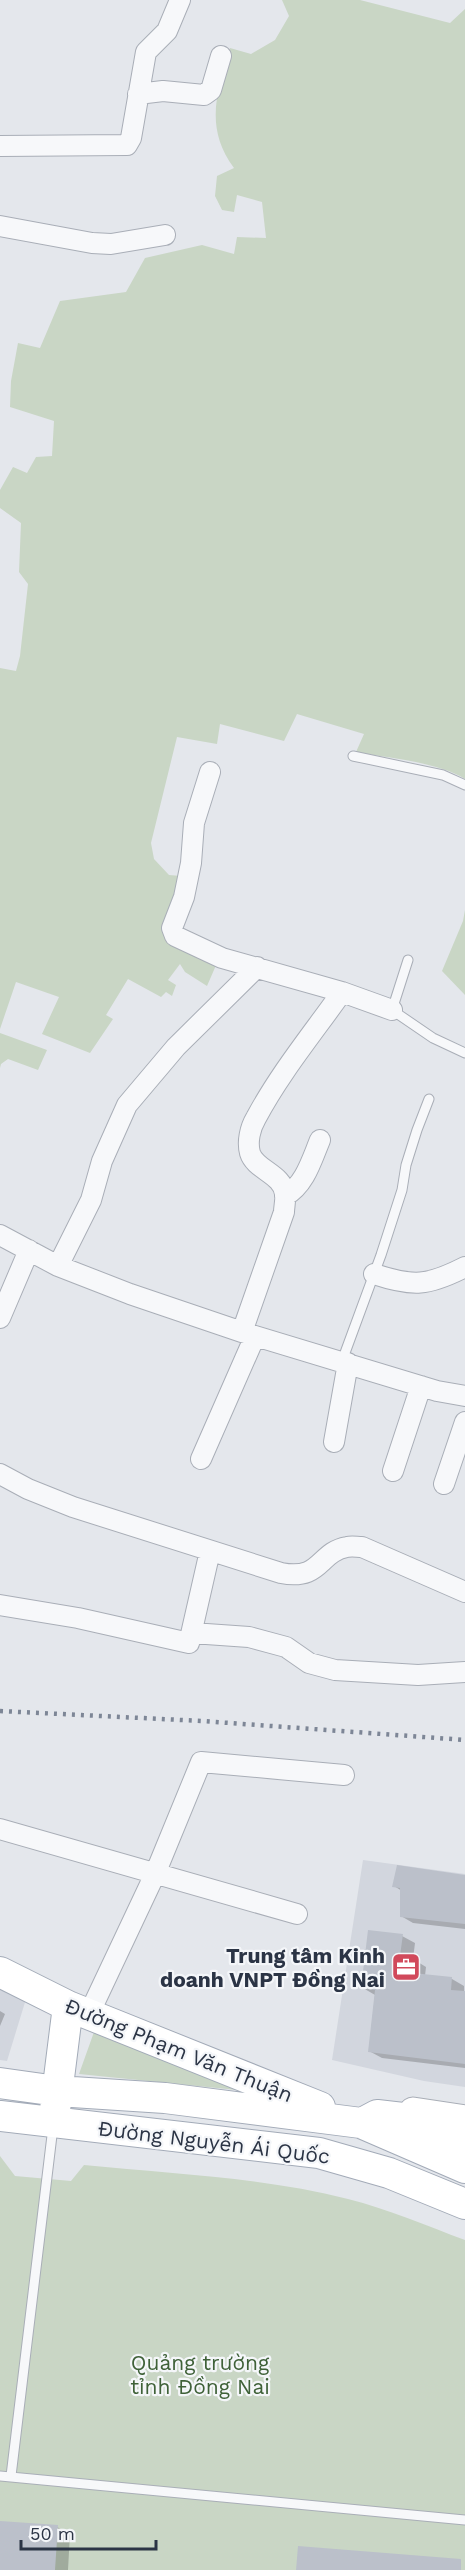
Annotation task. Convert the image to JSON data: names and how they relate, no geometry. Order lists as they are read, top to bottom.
{
  "streets": {
    "main road": ["Đường Phạm Văn Thuận", "Đường Nguyễn Ái Quốc"]
  },
  "crossings": [
    ["Đường Phạm Văn Thuận", "Đường Nguyễn Ái Quốc"]
  ],
  "parks": ["Quảng trường tỉnh Đồng Nai"],
  "places": {
    "office": ["Trung tâm Kinh doanh VNPT Đồng Nai"]
  },
  "scale_bar": "50 m"
}
